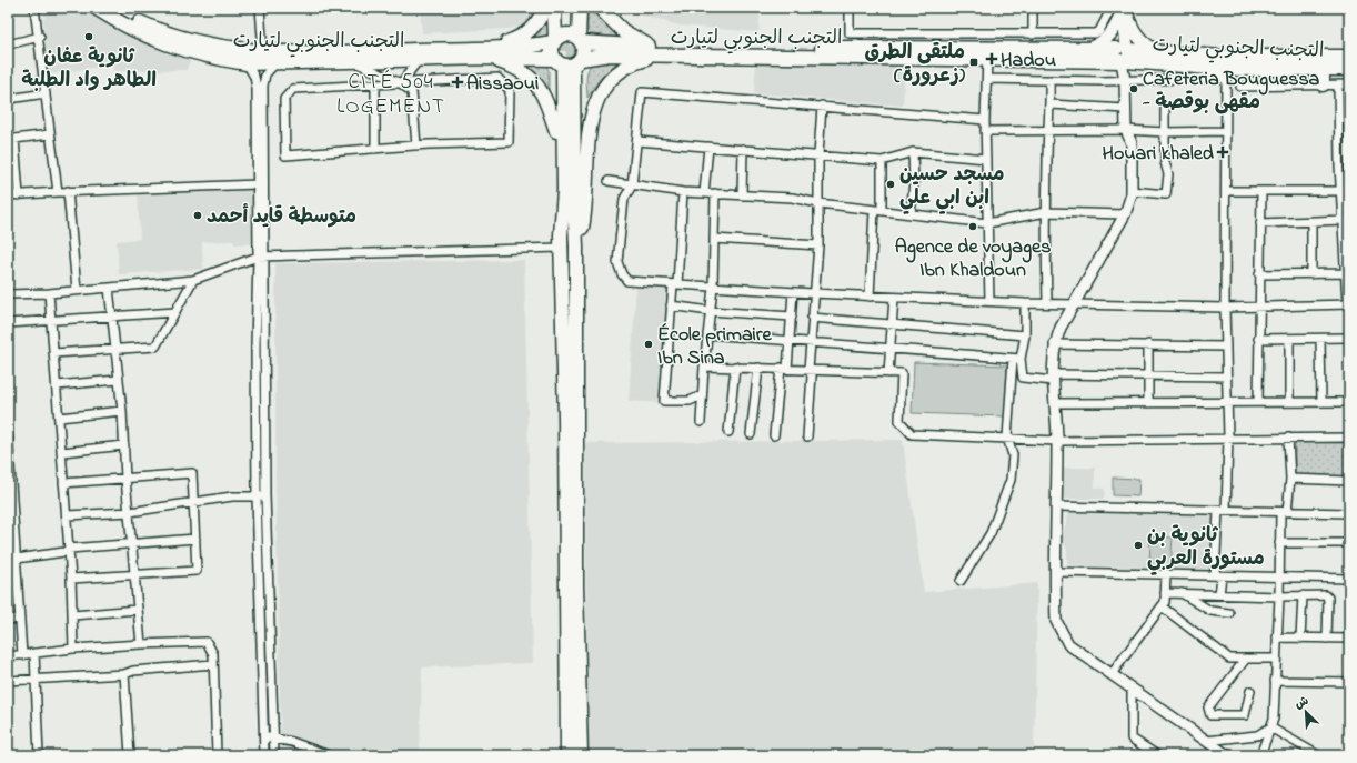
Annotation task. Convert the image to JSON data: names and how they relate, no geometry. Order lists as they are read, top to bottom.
{
  "streets": {
    "highway": ["التجنب الجنوبي لتيارت"]
  },
  "districts": ["CITÉ 504 LOGEMENT"],
  "places": {
    "other": [
      "ثانوية عفان الطاهر واد الطلبة",
      "Cafeteria Bouguessa - مقهى بوقصة",
      "مسجد حسين ابن ابي علي",
      "متوسطة قايد أحمد",
      "Agence de voyages Ibn Khaldoun",
      "École primaire Ibn Sina",
      "ثانوية بن مستورة العربي"
    ],
    "health": ["Hadou", "Aissaoui", "Houari khaled"],
    "transit": ["ملتقى الطرق (زعرورة)"]
  },
  "north": "top left"
}
